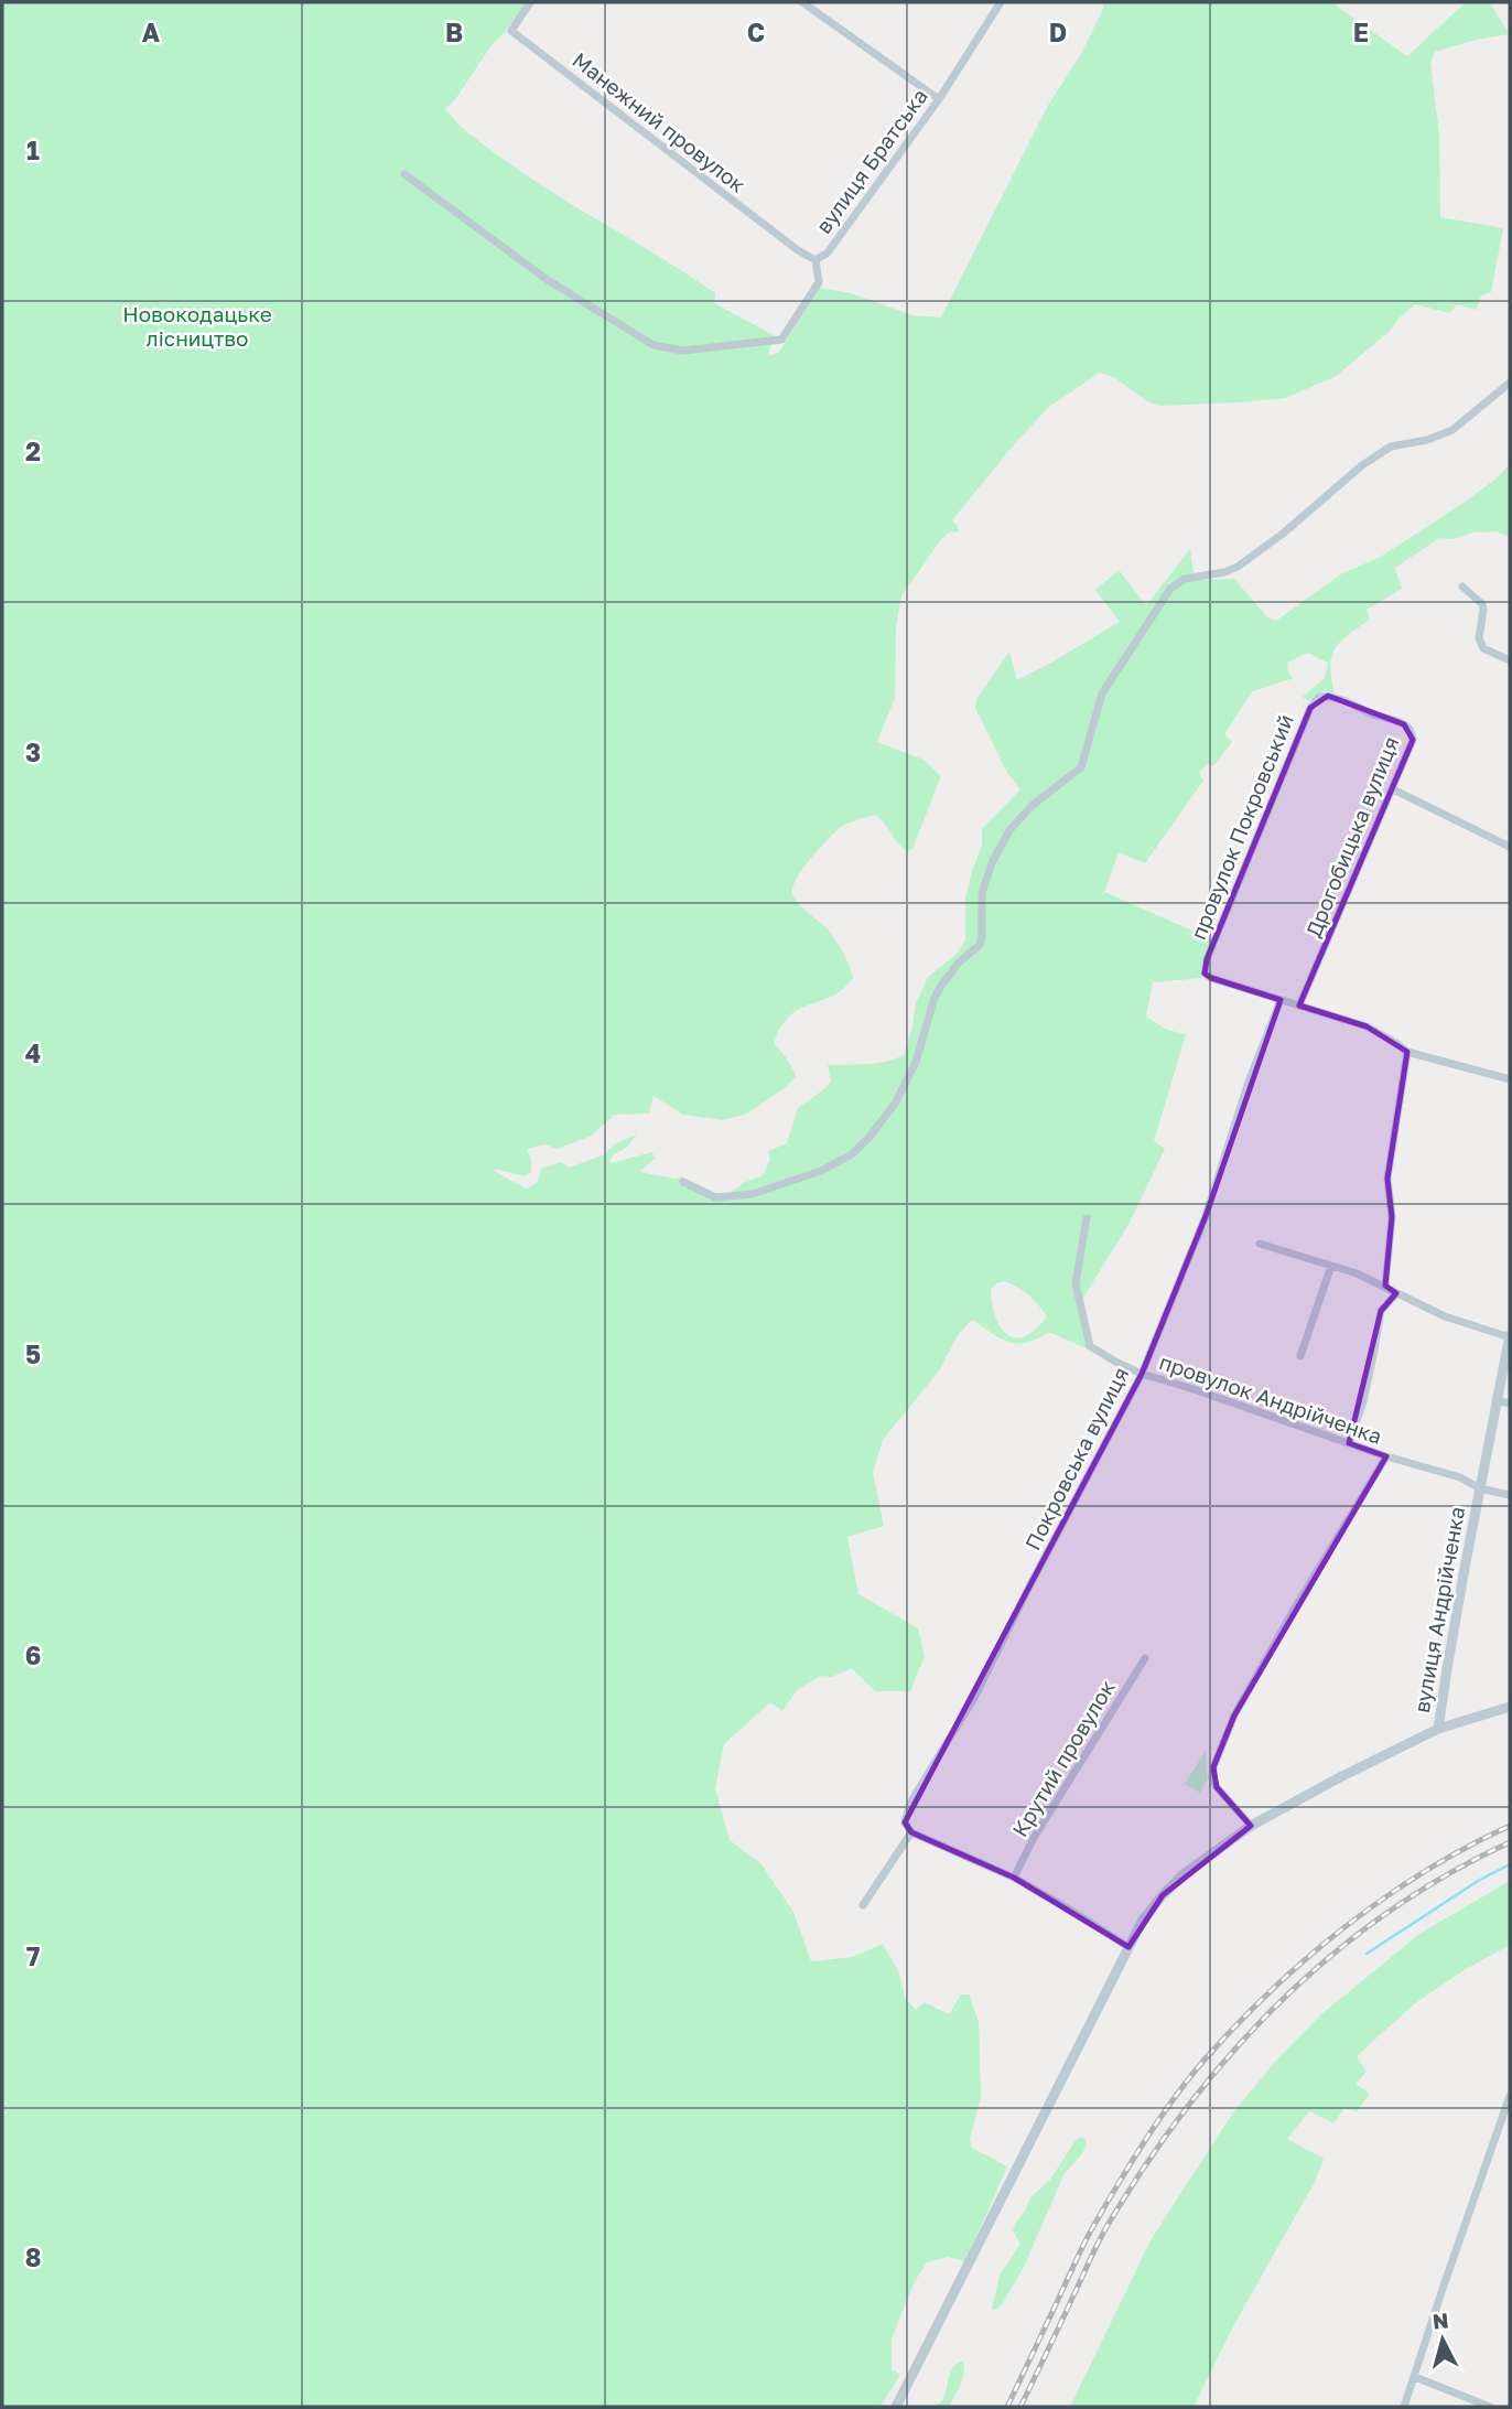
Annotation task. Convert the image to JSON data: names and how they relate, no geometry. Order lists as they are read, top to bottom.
{
  "streets": {
    "street": [
      "Манежний провулок",
      "вулиця Братська",
      "провулок Покровський",
      "Дрогобицька вулиця",
      "провулок Андрійченка",
      "Покровська вулиця",
      "вулиця Андрійченка",
      "Крутий провулок"
    ]
  },
  "crossings": [
    ["Манежний провулок", "вулиця Братська"],
    ["провулок Покровський", "Дрогобицька вулиця"],
    ["провулок Покровський", "Покровська вулиця"],
    ["провулок Андрійченка", "Покровська вулиця"],
    ["провулок Андрійченка", "вулиця Андрійченка"]
  ],
  "parks": ["Новокодацьке лісництво"],
  "north": "top",
  "grid": {
    "columns": [
      "A",
      "B",
      "C",
      "D",
      "E"
    ],
    "rows": [
      "1",
      "2",
      "3",
      "4",
      "5",
      "6",
      "7",
      "8"
    ]
  }
}
